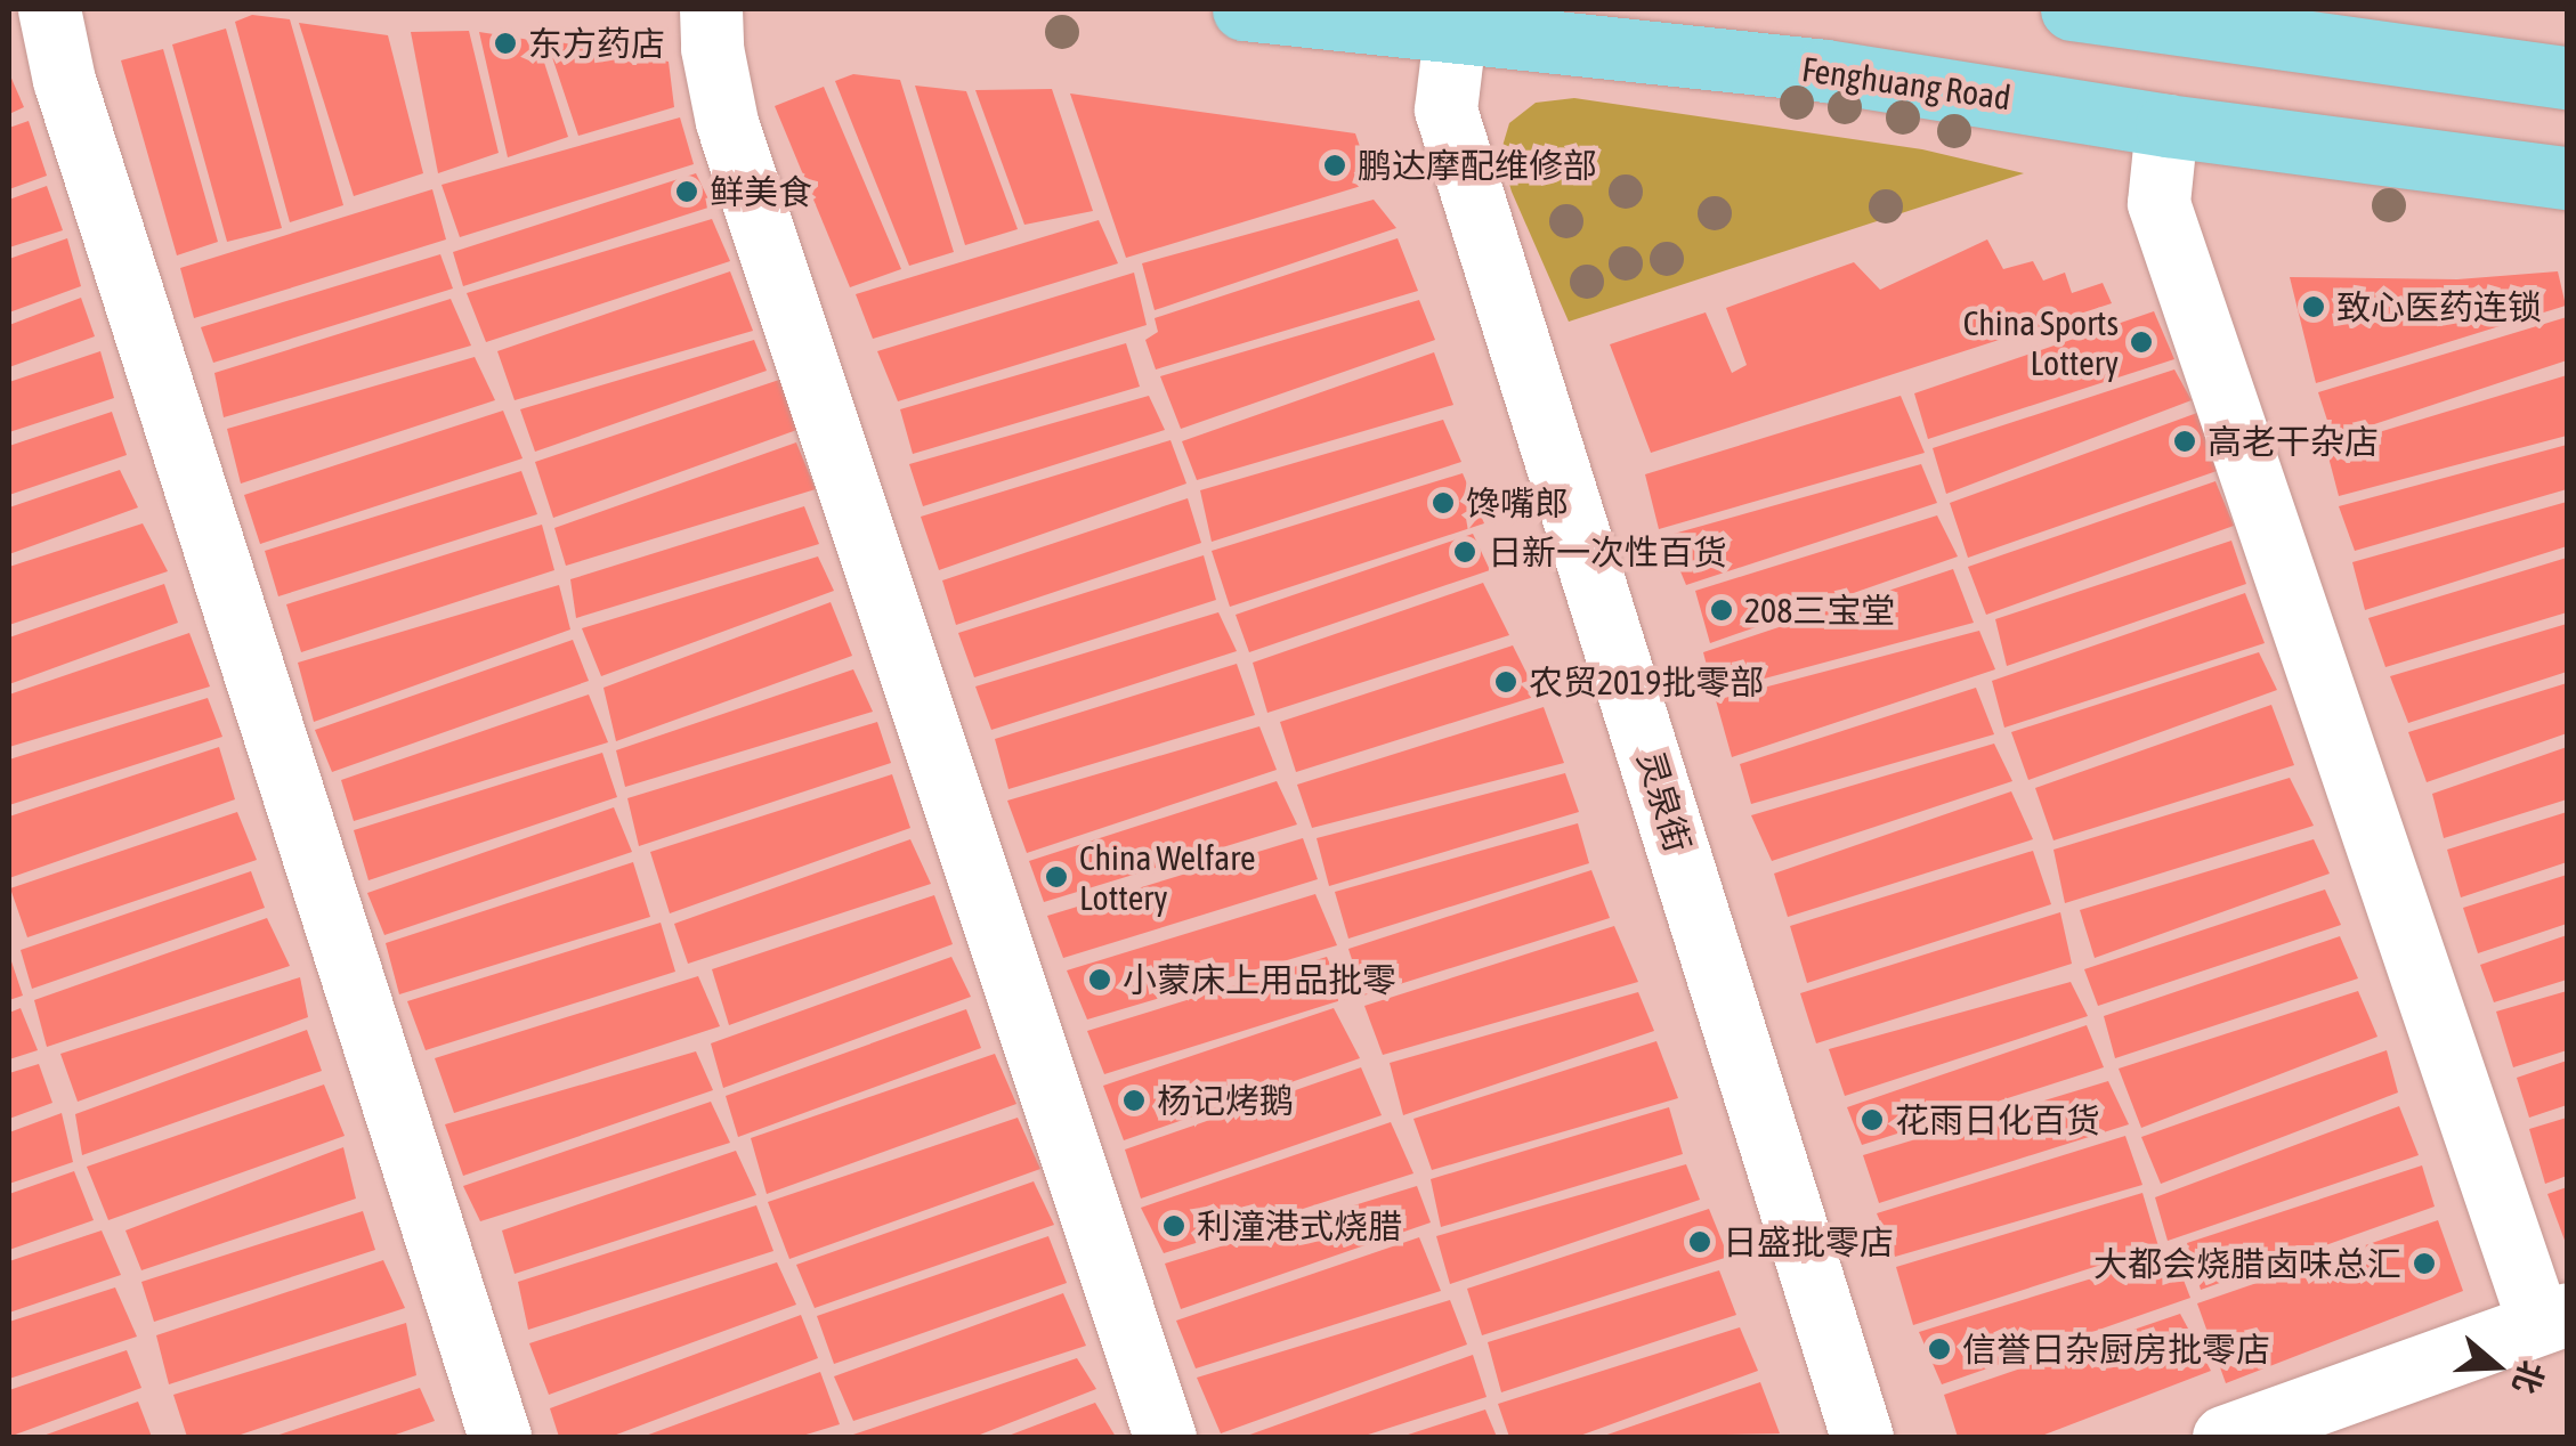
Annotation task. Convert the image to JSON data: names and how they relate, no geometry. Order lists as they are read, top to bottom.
{
  "streets": {
    "main road": ["Fenghuang Road"],
    "street": ["灵泉街"]
  },
  "crossings": [
    ["Fenghuang Road", "灵泉街"]
  ],
  "places": [
    "东方药店",
    "鹏达摩配维修部",
    "鲜美食",
    "致心医药连锁",
    "China Sports Lottery",
    "高老干杂店",
    "馋嘴郎",
    "日新一次性百货",
    "208三宝堂",
    "农贸2019批零部",
    "China Welfare Lottery",
    "小蒙床上用品批零",
    "杨记烤鹅",
    "花雨日化百货",
    "利潼港式烧腊",
    "日盛批零店",
    "大都会烧腊卤味总汇",
    "信誉日杂厨房批零店"
  ],
  "north": "right"
}
